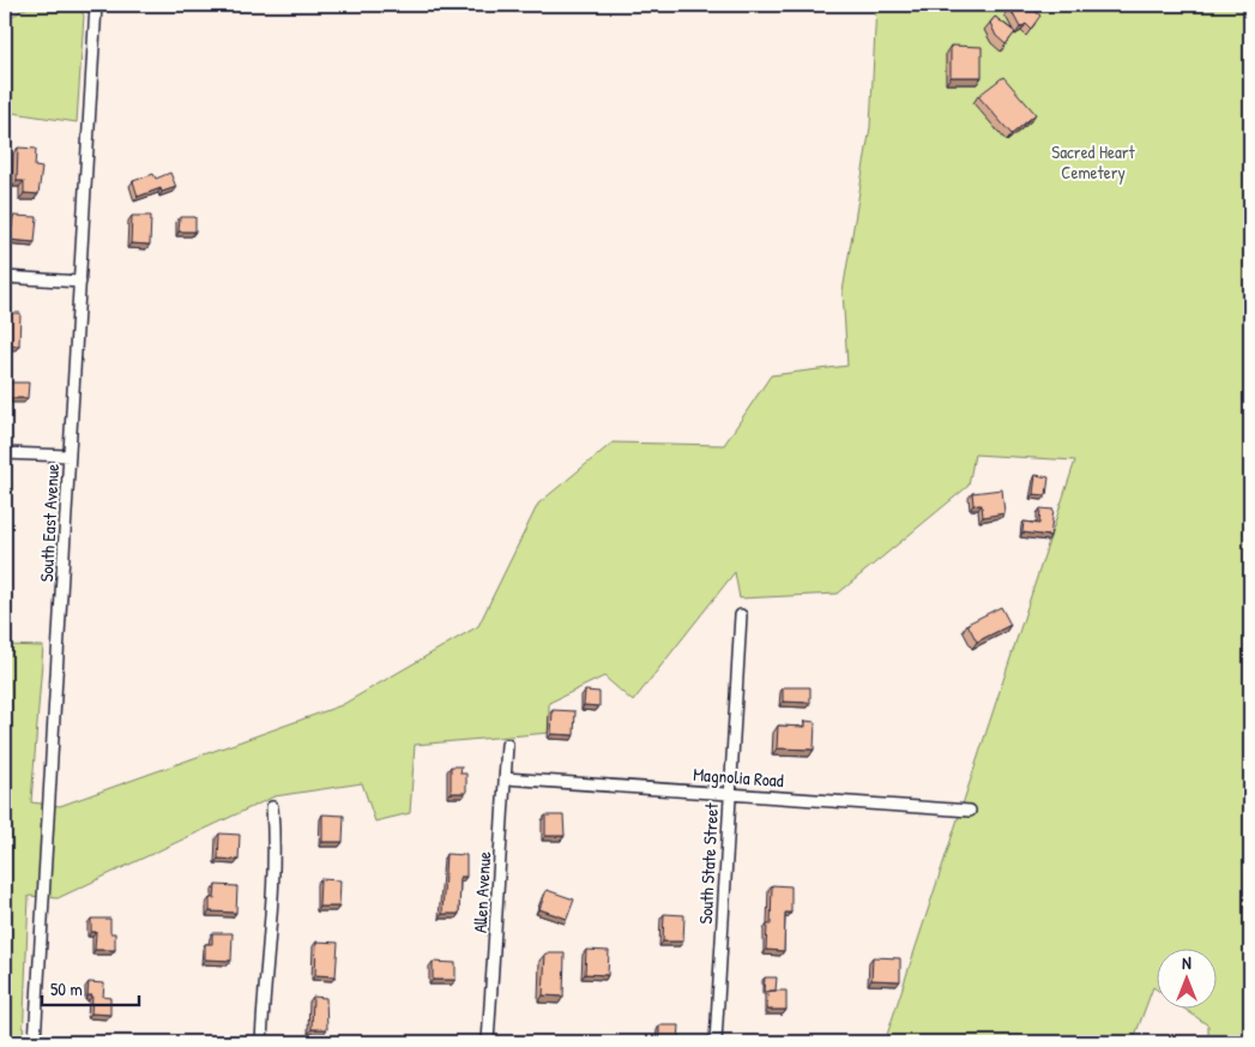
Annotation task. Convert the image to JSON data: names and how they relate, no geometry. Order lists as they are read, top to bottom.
{
  "streets": {
    "street": [
      "South East Avenue",
      "Magnolia Road",
      "South State Street",
      "Allen Avenue"
    ]
  },
  "crossings": [
    ["Magnolia Road", "South State Street"],
    ["Magnolia Road", "Allen Avenue"]
  ],
  "parks": ["Sacred Heart Cemetery"],
  "scale_bar": "50 m",
  "north": "top"
}
